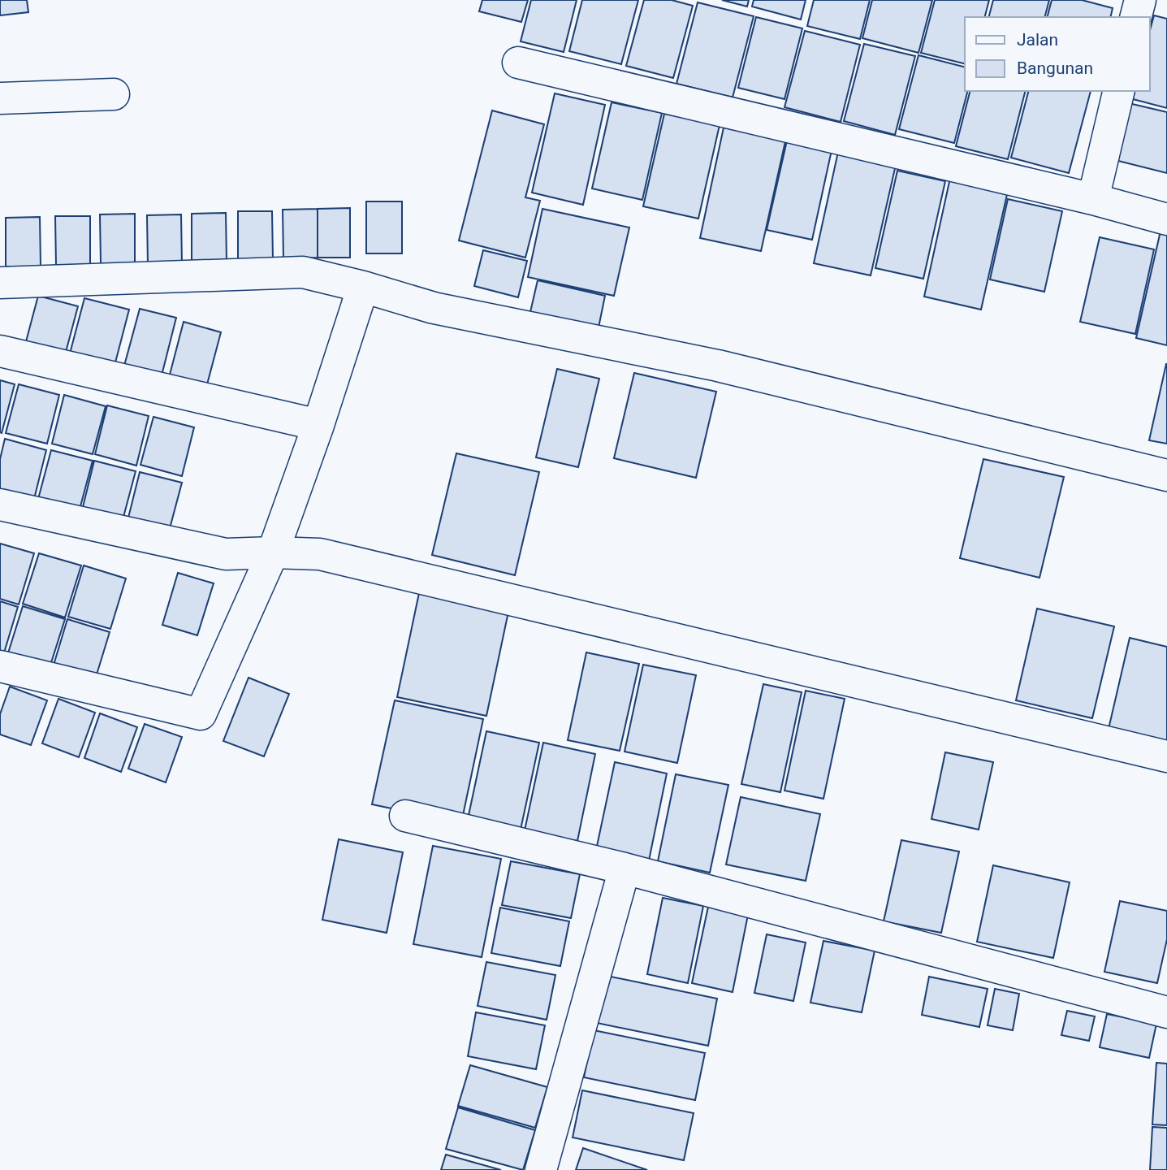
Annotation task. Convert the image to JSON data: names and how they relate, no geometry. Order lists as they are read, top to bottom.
{
  "legend": ["Jalan", "Bangunan"]
}
